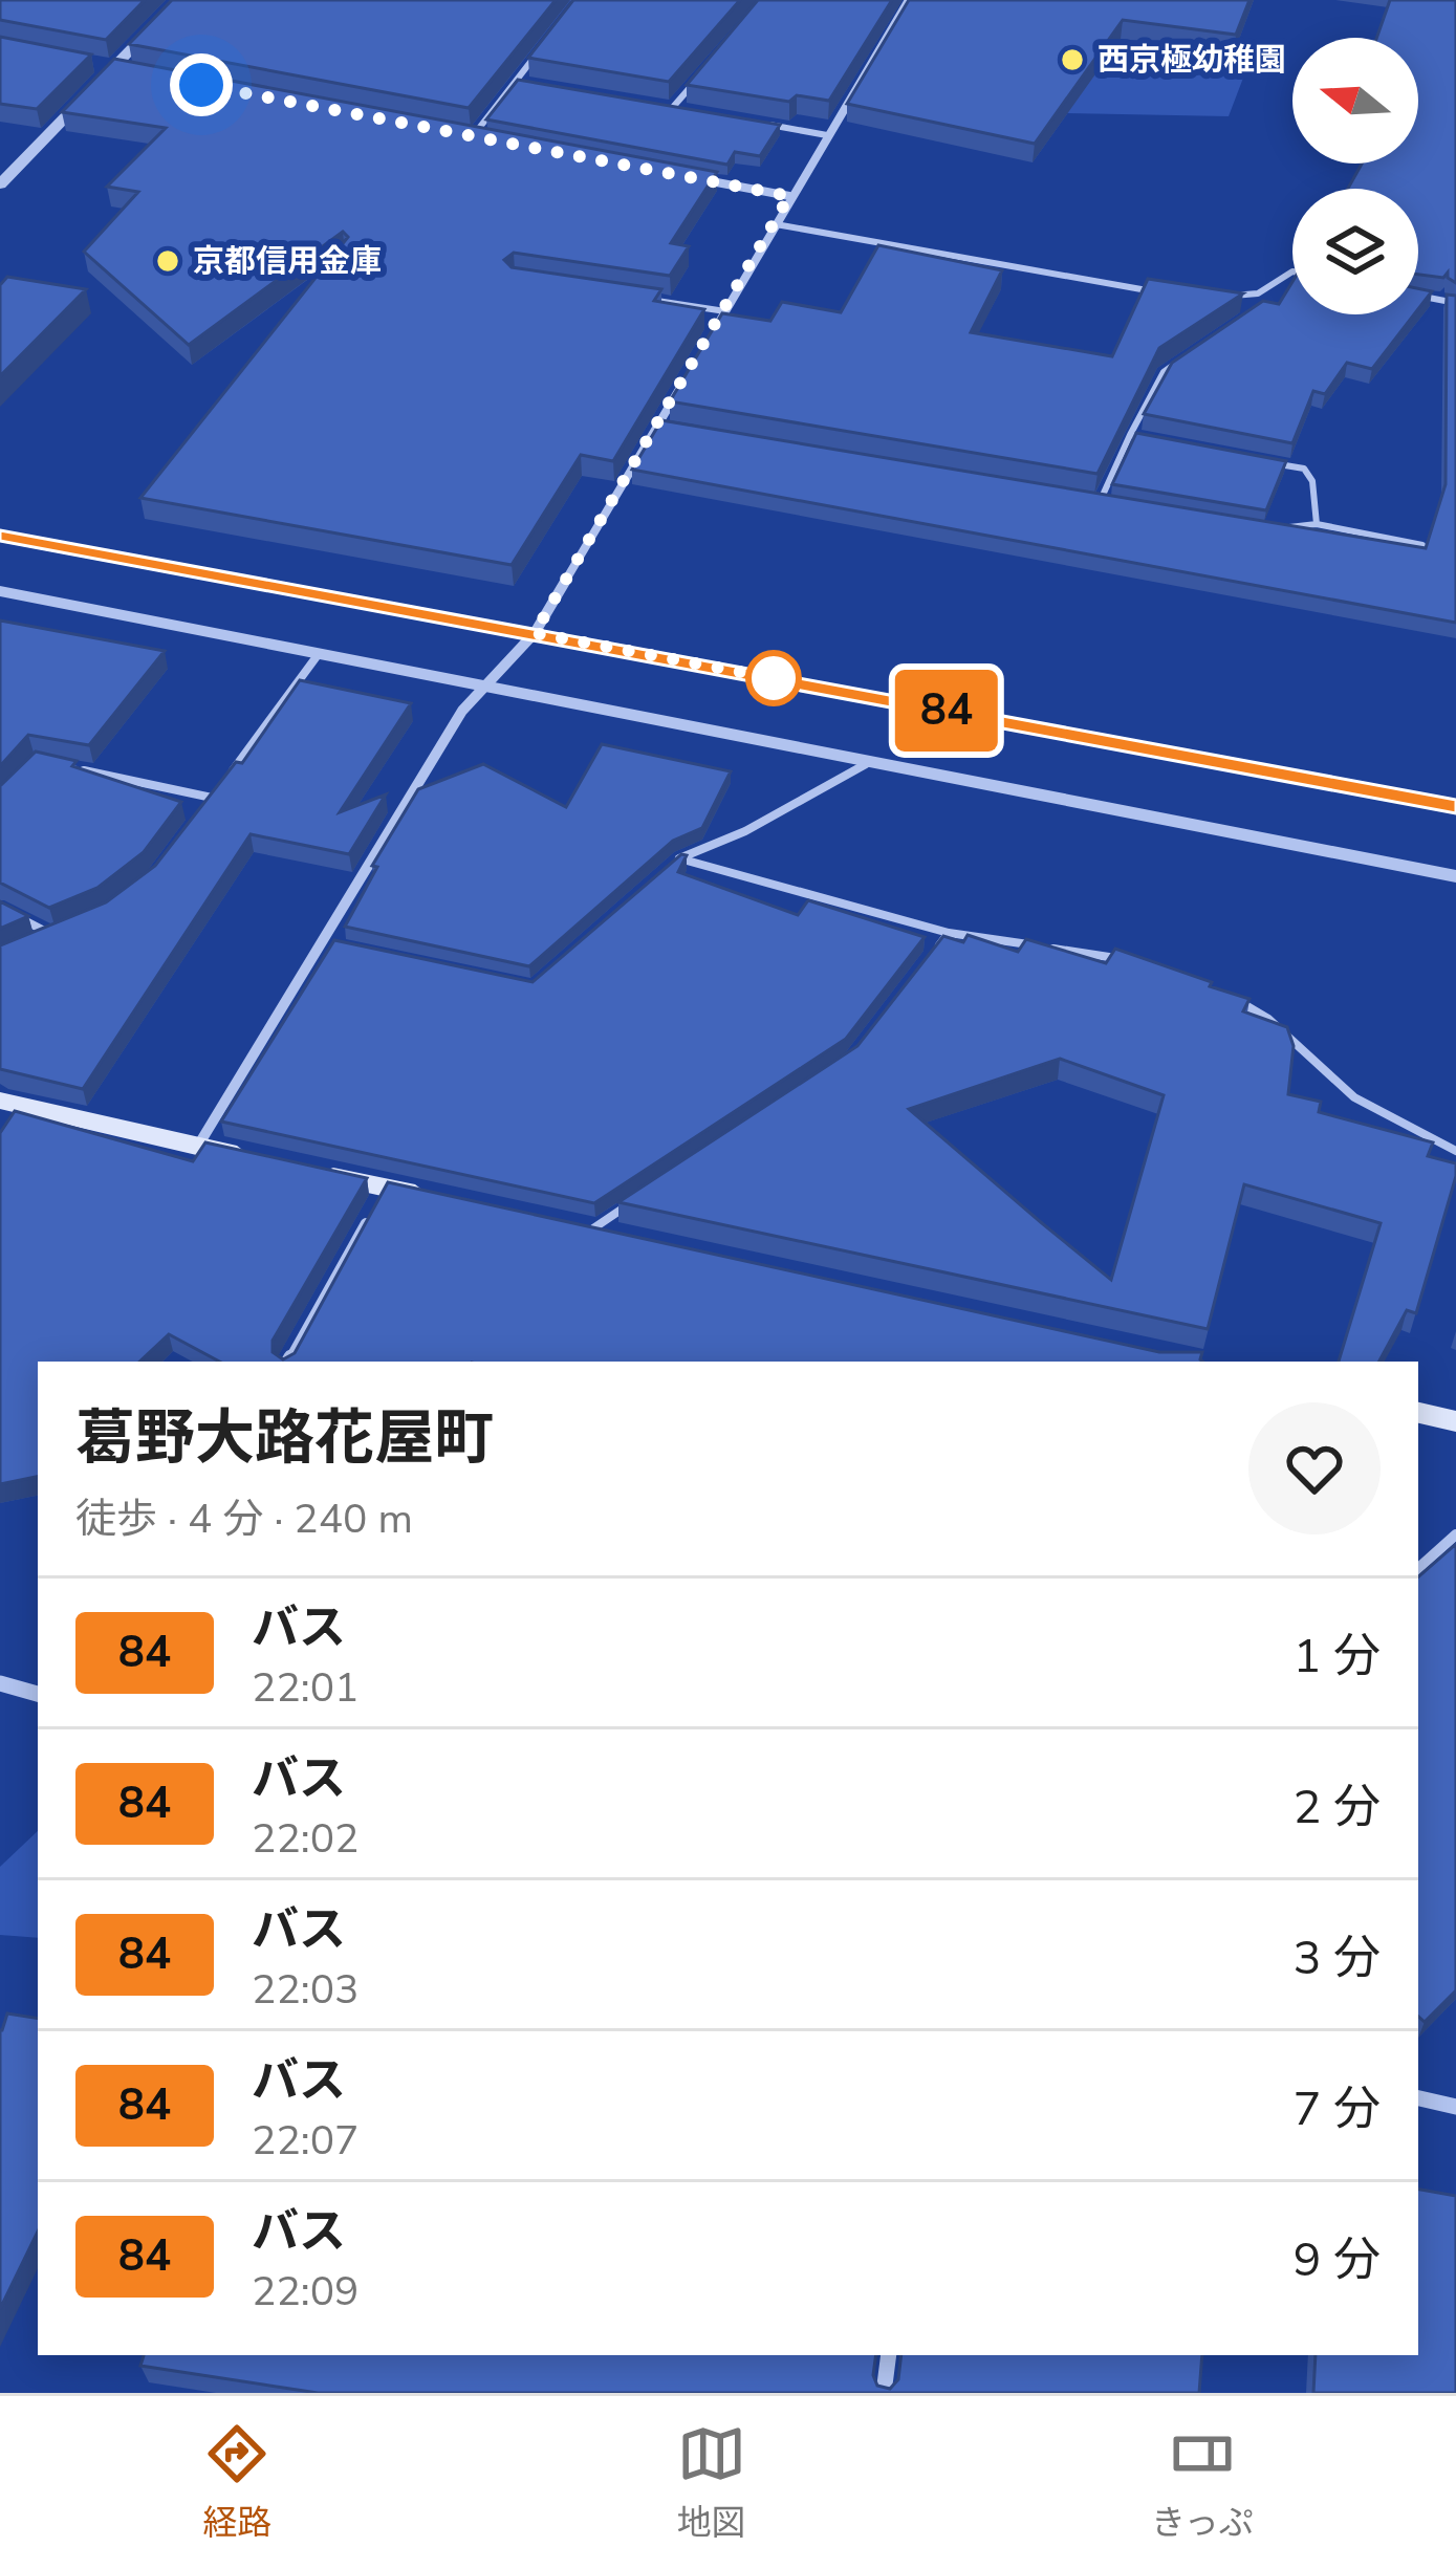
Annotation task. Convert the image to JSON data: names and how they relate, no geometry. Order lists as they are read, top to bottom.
{
  "places": ["西京極幼稚園", "京都信用金庫"],
  "lines": ["bus line 84"],
  "north": "left",
  "page": {
    "on_map": "84",
    "heading": ["葛野大路花屋町", "徒歩 · 4 分 · 240 m"],
    "list": [
      {
        "mark": "84",
        "name": "バス",
        "note": "22:01",
        "value": "1 分"
      },
      {
        "mark": "84",
        "name": "バス",
        "note": "22:02",
        "value": "2 分"
      },
      {
        "mark": "84",
        "name": "バス",
        "note": "22:03",
        "value": "3 分"
      },
      {
        "mark": "84",
        "name": "バス",
        "note": "22:07",
        "value": "7 分"
      },
      {
        "mark": "84",
        "name": "バス",
        "note": "22:09",
        "value": "9 分"
      }
    ],
    "tabs": ["経路", "地図", "きっぷ"]
  }
}
